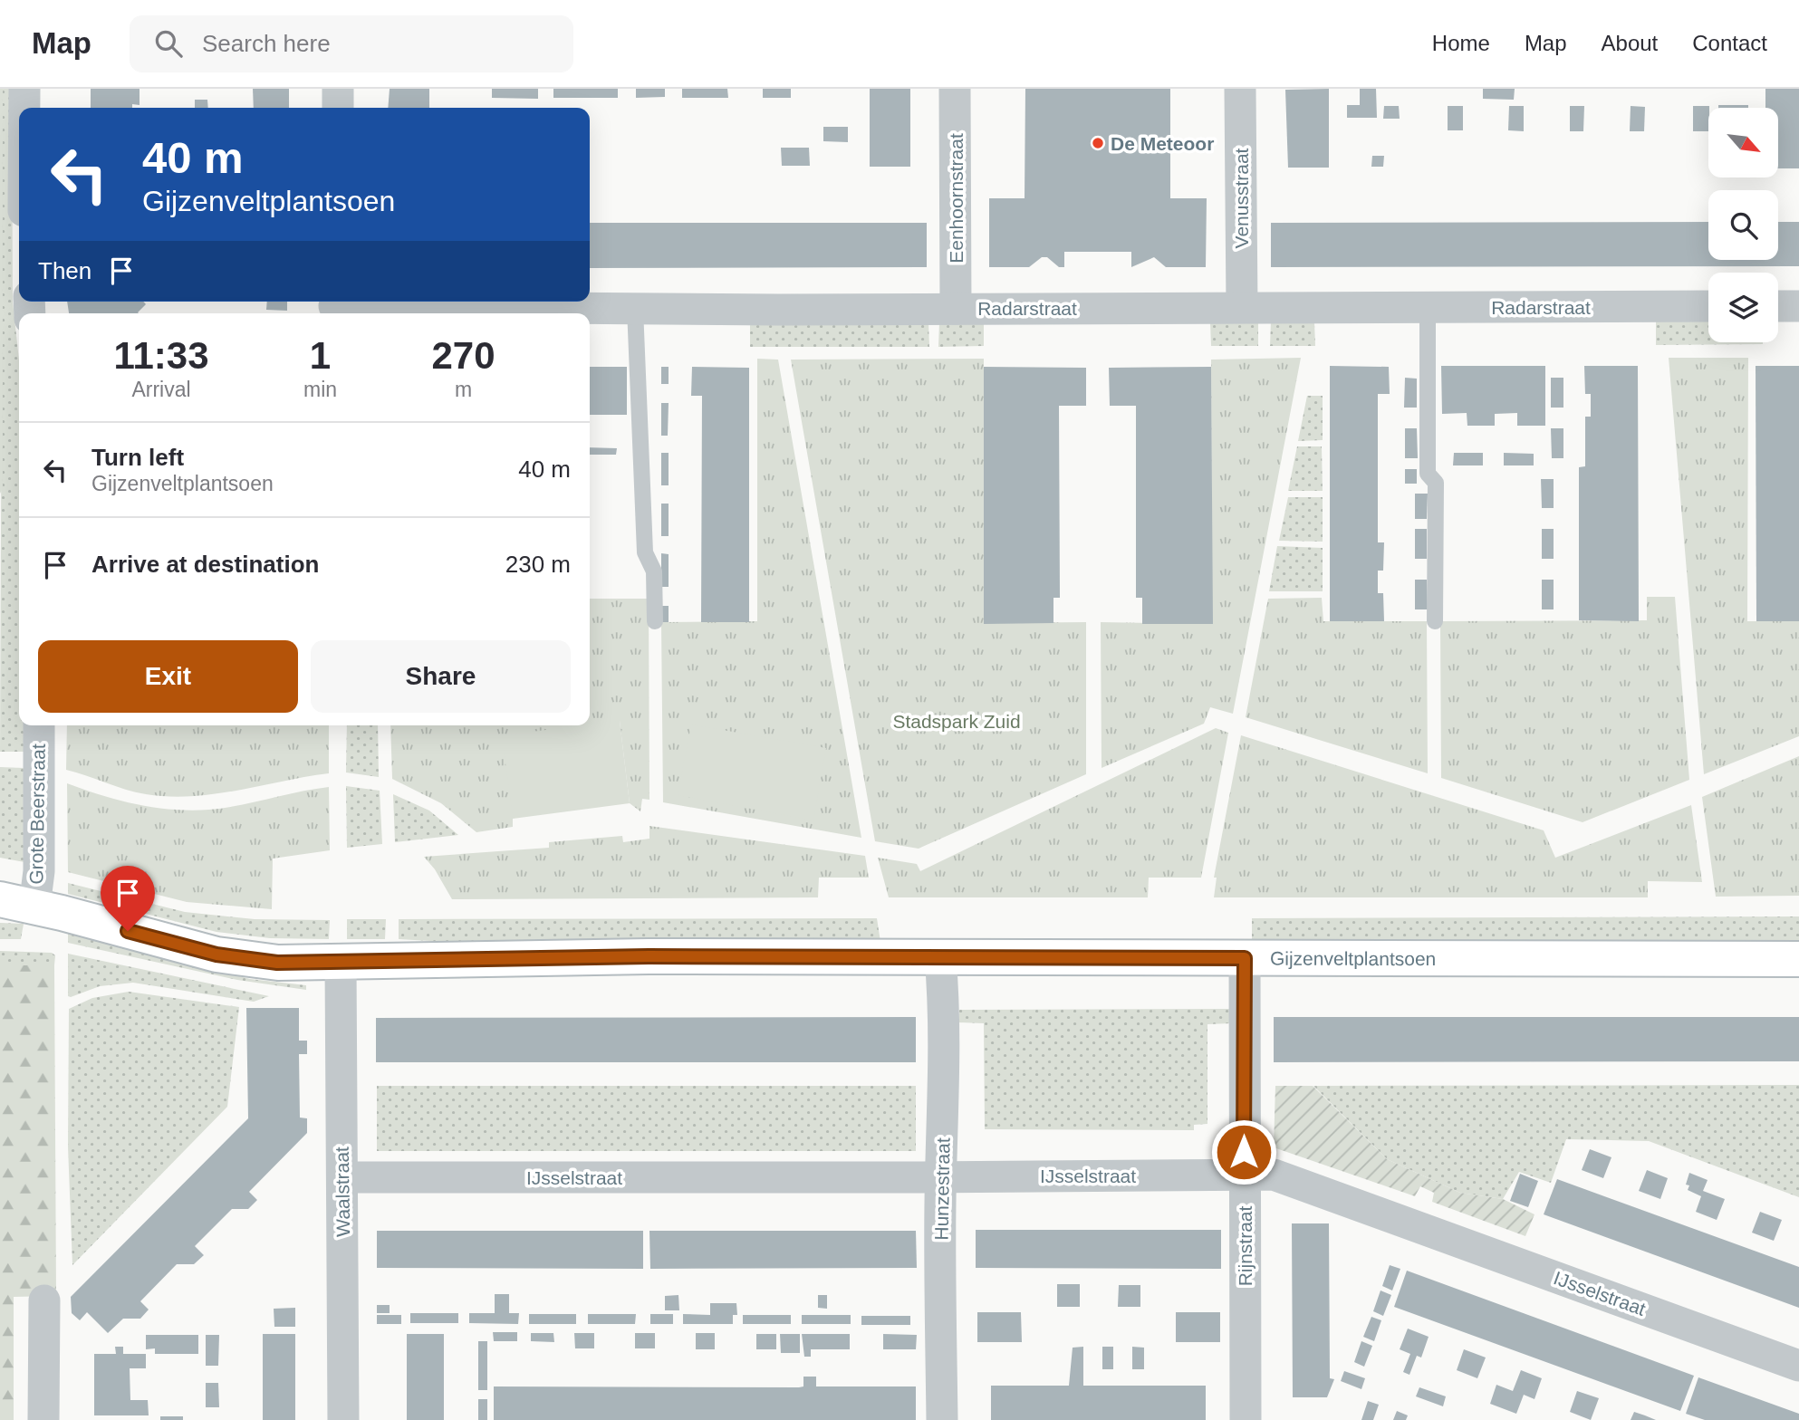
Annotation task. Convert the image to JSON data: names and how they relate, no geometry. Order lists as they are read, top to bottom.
{
  "streets": {
    "street": [
      "Eenhoornstraat",
      "Venusstraat",
      "Radarstraat",
      "Grote Beerstraat",
      "Gijzenveltplantsoen",
      "IJsselstraat",
      "Hunzestraat",
      "Waalstraat",
      "Rijnstraat"
    ]
  },
  "crossings": [
    ["Eenhoornstraat", "Radarstraat"],
    ["Venusstraat", "Radarstraat"],
    ["Grote Beerstraat", "Gijzenveltplantsoen"],
    ["Gijzenveltplantsoen", "Hunzestraat"],
    ["Gijzenveltplantsoen", "Waalstraat"],
    ["Gijzenveltplantsoen", "Rijnstraat"],
    ["IJsselstraat", "Hunzestraat"],
    ["IJsselstraat", "Waalstraat"],
    ["IJsselstraat", "Rijnstraat"]
  ],
  "parks": ["Stadspark Zuid"],
  "places": ["De Meteoor"],
  "north": "bottom right",
  "page": {
    "header": "Map",
    "search": "Search here",
    "nav": [
      "Home",
      "Map",
      "About",
      "Contact"
    ],
    "turn": ["40 m", "Gijzenveltplantsoen"],
    "then": "Then",
    "eta": [
      "11:33",
      "Arrival",
      "1",
      "min",
      "270",
      "m"
    ],
    "list": [
      {
        "name": "Turn left",
        "note": "Gijzenveltplantsoen",
        "value": "40 m"
      },
      {
        "name": "Arrive at destination",
        "value": "230 m"
      }
    ],
    "buttons": ["Exit", "Share"]
  }
}
